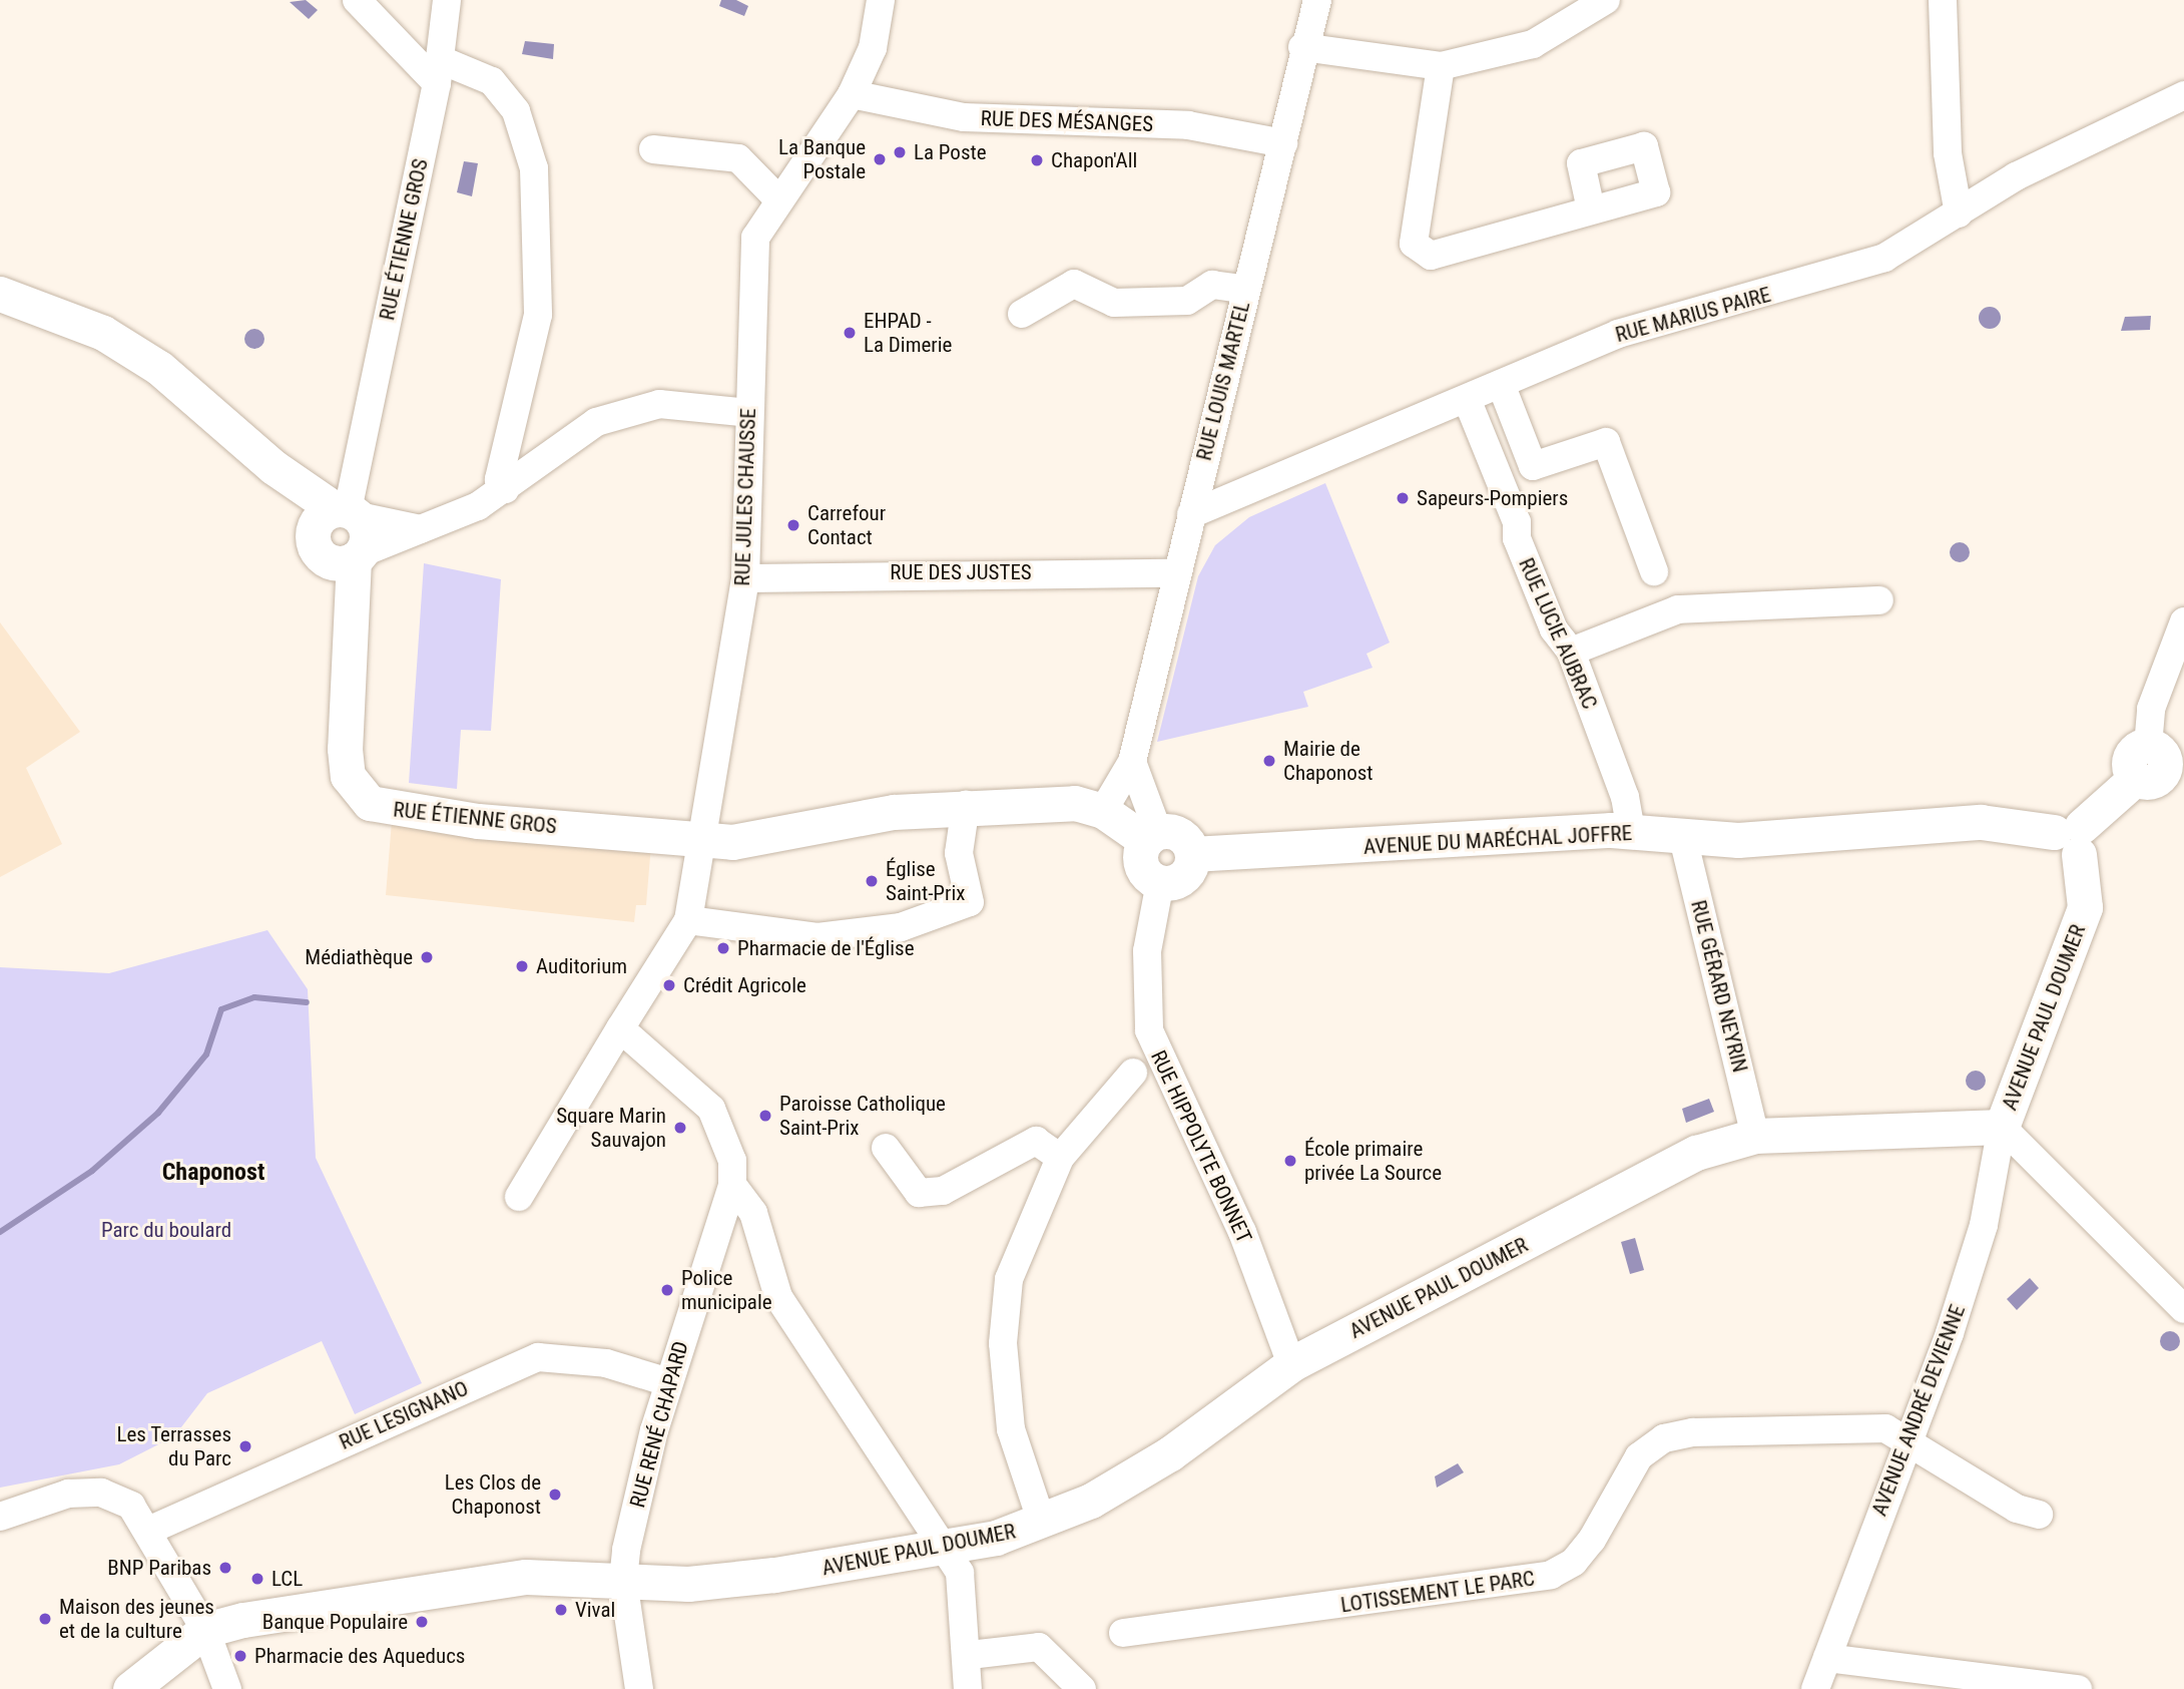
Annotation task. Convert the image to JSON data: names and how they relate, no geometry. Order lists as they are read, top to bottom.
{
  "streets": {
    "main road": ["RUE ÉTIENNE GROS", "AVENUE DU MARÉCHAL JOFFRE", "AVENUE PAUL DOUMER"],
    "street": [
      "RUE DES MÉSANGES",
      "RUE MARIUS PAIRE",
      "RUE LOUIS MARTEL",
      "RUE JULES CHAUSSE",
      "RUE DES JUSTES",
      "RUE LUCIE AUBRAC",
      "RUE GÉRARD NEYRIN",
      "RUE HIPPOLYTE BONNET",
      "AVENUE ANDRÉ DEVIENNE",
      "RUE LESIGNANO",
      "RUE RENÉ CHAPARD",
      "LOTISSEMENT LE PARC"
    ]
  },
  "crossings": [
    ["RUE DES MÉSANGES", "RUE LOUIS MARTEL"],
    ["RUE DES MÉSANGES", "RUE JULES CHAUSSE"],
    ["RUE ÉTIENNE GROS", "RUE JULES CHAUSSE"],
    ["RUE MARIUS PAIRE", "RUE LOUIS MARTEL"],
    ["RUE MARIUS PAIRE", "RUE LUCIE AUBRAC"],
    ["RUE LOUIS MARTEL", "RUE DES JUSTES"],
    ["RUE JULES CHAUSSE", "RUE DES JUSTES"],
    ["RUE LUCIE AUBRAC", "AVENUE DU MARÉCHAL JOFFRE"],
    ["AVENUE DU MARÉCHAL JOFFRE", "RUE GÉRARD NEYRIN"],
    ["AVENUE DU MARÉCHAL JOFFRE", "AVENUE PAUL DOUMER"],
    ["AVENUE DU MARÉCHAL JOFFRE", "RUE HIPPOLYTE BONNET"],
    ["RUE GÉRARD NEYRIN", "AVENUE PAUL DOUMER"],
    ["AVENUE PAUL DOUMER", "RUE HIPPOLYTE BONNET"],
    ["AVENUE PAUL DOUMER", "AVENUE ANDRÉ DEVIENNE"],
    ["AVENUE PAUL DOUMER", "RUE RENÉ CHAPARD"],
    ["AVENUE ANDRÉ DEVIENNE", "LOTISSEMENT LE PARC"],
    ["RUE LESIGNANO", "RUE RENÉ CHAPARD"]
  ],
  "districts": ["Chaponost"],
  "parks": ["Parc du boulard"],
  "places": [
    "La Poste",
    "La Banque Postale",
    "Chapon'All",
    "EHPAD - La Dimerie",
    "Sapeurs-Pompiers",
    "Carrefour Contact",
    "Mairie de Chaponost",
    "Église Saint-Prix",
    "Pharmacie de l'Église",
    "Médiathèque",
    "Auditorium",
    "Crédit Agricole",
    "Paroisse Catholique Saint-Prix",
    "Square Marin Sauvajon",
    "École primaire privée La Source",
    "Police municipale",
    "Les Terrasses du Parc",
    "Les Clos de Chaponost",
    "BNP Paribas",
    "LCL",
    "Vival",
    "Maison des jeunes et de la culture",
    "Banque Populaire",
    "Pharmacie des Aqueducs"
  ]
}
